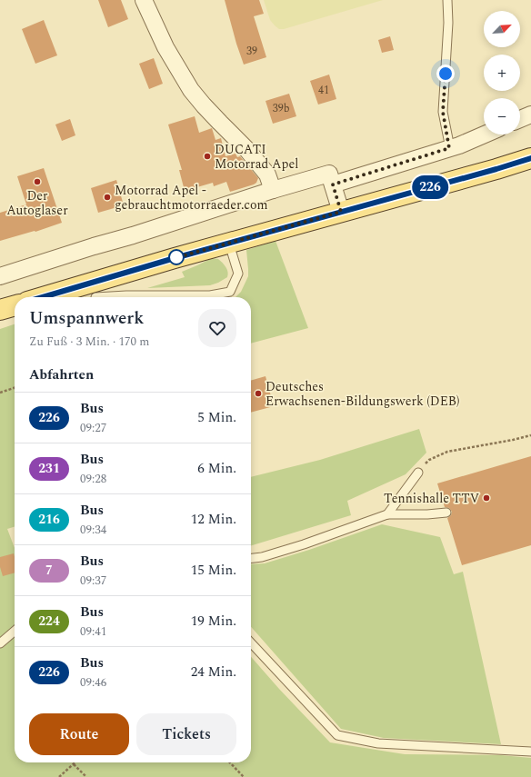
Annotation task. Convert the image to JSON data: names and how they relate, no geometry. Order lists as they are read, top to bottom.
{
  "places": [
    "DUCATI Motorrad Apel",
    "Der Autoglaser",
    "Motorrad Apel - gebrauchtmotorraeder.com",
    "Deutsches Erwachsenen-Bildungswerk (DEB)",
    "Tennishalle TTV"
  ],
  "lines": ["bus line 226"],
  "house_numbers": ["39", "41", "39b"],
  "north": "top right",
  "page": {
    "on_map": "226",
    "map_buttons": ["+", "−"],
    "heading": [
      ["Umspannwerk", "Zu Fuß · 3 Min. · 170 m"],
      "Abfahrten"
    ],
    "list": [
      {
        "mark": "226",
        "name": "Bus",
        "note": "09:27",
        "value": "5 Min."
      },
      {
        "mark": "231",
        "name": "Bus",
        "note": "09:28",
        "value": "6 Min."
      },
      {
        "mark": "216",
        "name": "Bus",
        "note": "09:34",
        "value": "12 Min."
      },
      {
        "mark": "7",
        "name": "Bus",
        "note": "09:37",
        "value": "15 Min."
      },
      {
        "mark": "224",
        "name": "Bus",
        "note": "09:41",
        "value": "19 Min."
      },
      {
        "mark": "226",
        "name": "Bus",
        "note": "09:46",
        "value": "24 Min."
      }
    ],
    "buttons": ["Route", "Tickets"]
  }
}
